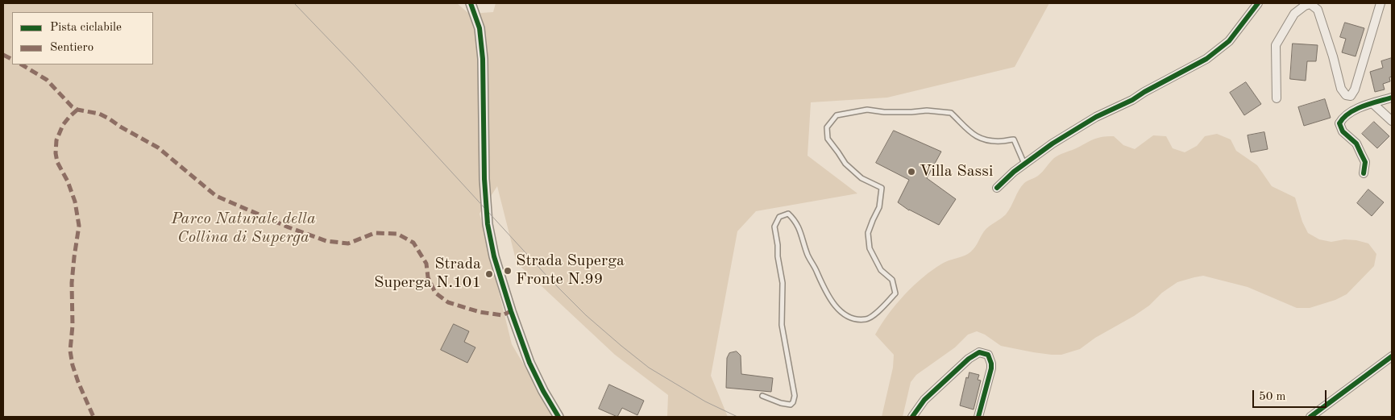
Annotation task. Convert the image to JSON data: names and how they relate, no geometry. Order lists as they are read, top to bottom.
{
  "parks": ["Parco Naturale della Collina di Superga"],
  "places": ["Villa Sassi", "Strada Superga Fronte N.99", "Strada Superga N.101"],
  "legend": ["Pista ciclabile", "Sentiero"],
  "scale_bar": "50 m"
}
